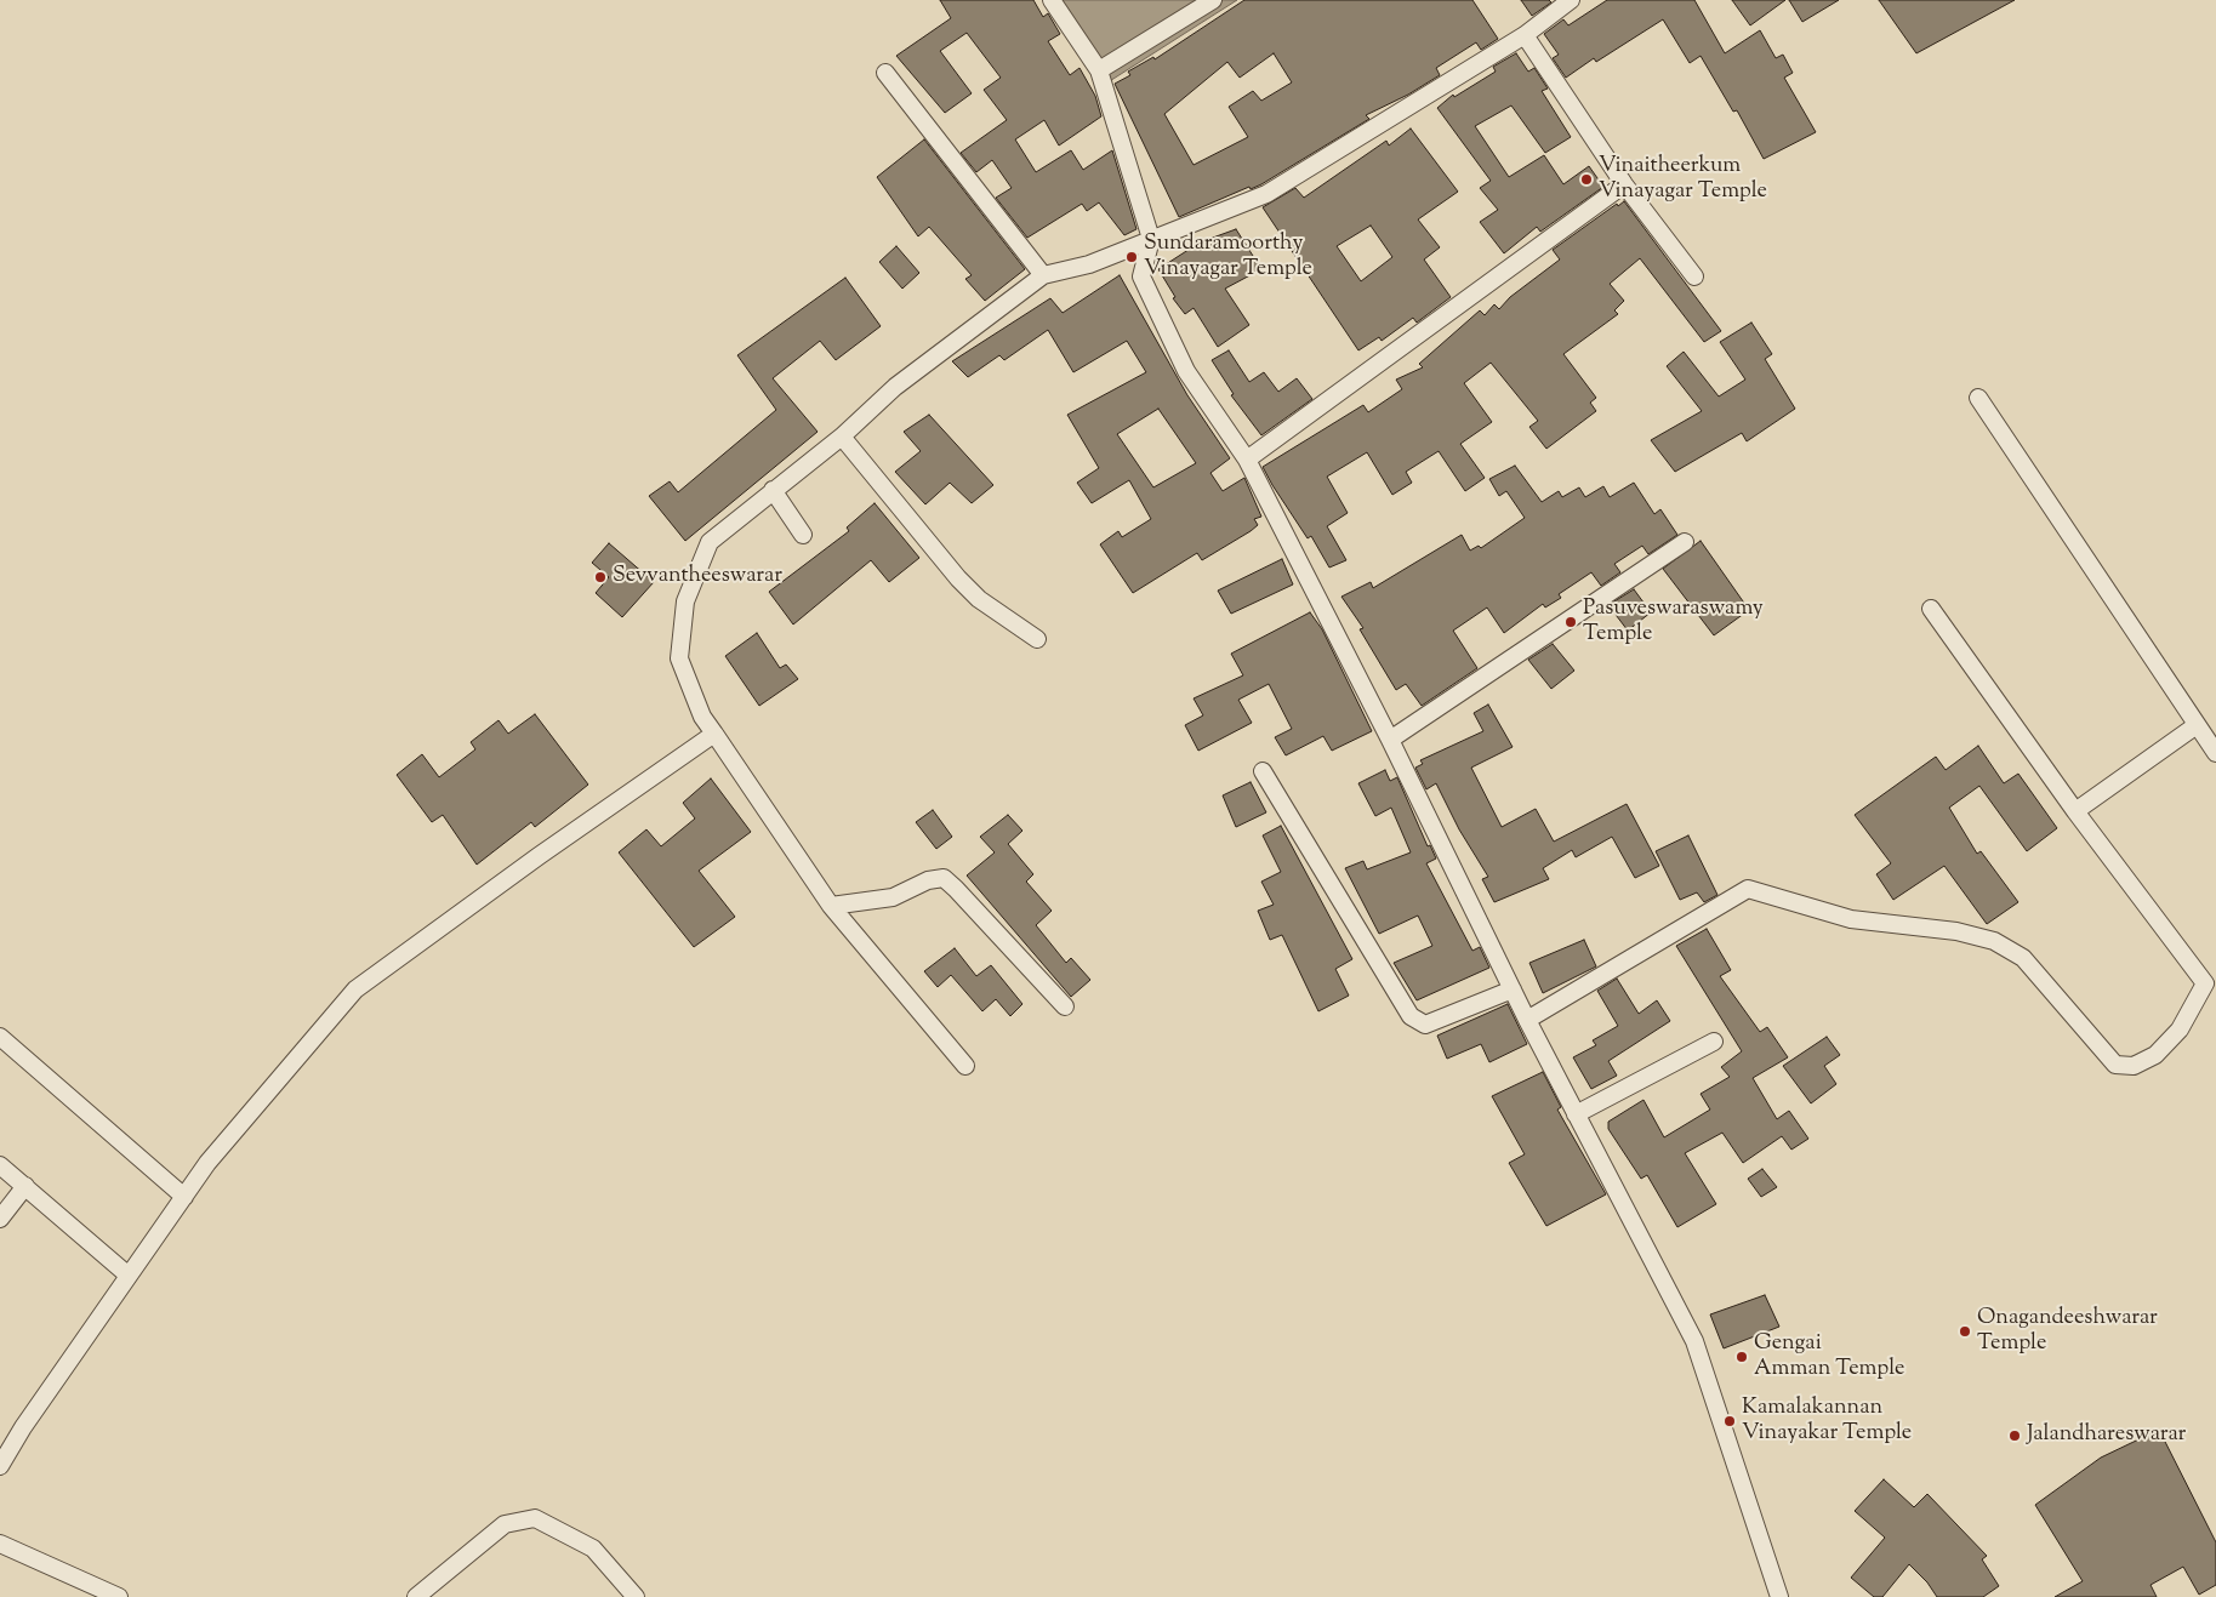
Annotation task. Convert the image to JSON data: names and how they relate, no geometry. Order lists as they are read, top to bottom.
{
  "places": [
    "Vinaitheerkum Vinayagar Temple",
    "Sundaramoorthy Vinayagar Temple",
    "Sevvantheeswarar",
    "Pasuveswaraswamy Temple",
    "Onagandeeshwarar Temple",
    "Gengai Amman Temple",
    "Kamalakannan Vinayakar Temple",
    "Jalandhareswarar"
  ]
}
